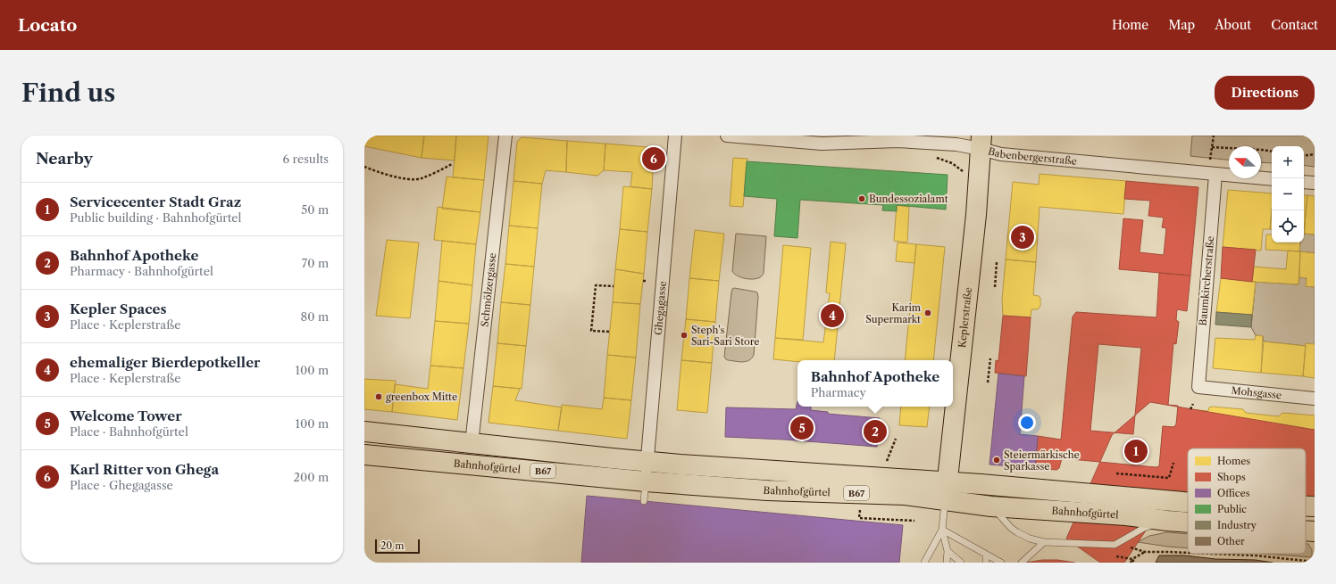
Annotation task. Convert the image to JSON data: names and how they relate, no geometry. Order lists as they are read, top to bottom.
{
  "streets": {
    "main road": ["Keplerstraße", "Bahnhofgürtel", "B67"],
    "street": [
      "Babenbergerstraße",
      "Baumkircherstraße",
      "Schmölzergasse",
      "Ghegagasse",
      "Mohsgasse"
    ]
  },
  "crossings": [
    ["Babenbergerstraße", "Baumkircherstraße"],
    ["Babenbergerstraße", "Keplerstraße"],
    ["Baumkircherstraße", "Mohsgasse"],
    ["Schmölzergasse", "Bahnhofgürtel"],
    ["Ghegagasse", "Bahnhofgürtel"],
    ["Keplerstraße", "Bahnhofgürtel"]
  ],
  "places": [
    "Bundessozialamt",
    "Karim Supermarkt",
    "Steph's Sari-Sari Store",
    "greenbox Mitte",
    "Steiermärkische Sparkasse"
  ],
  "legend": [
    "Homes",
    "Shops",
    "Offices",
    "Public",
    "Industry",
    "Other"
  ],
  "scale_bar": "20 m",
  "north": "left",
  "page": {
    "header": "Locato",
    "nav": [
      "Home",
      "Map",
      "About",
      "Contact"
    ],
    "buttons": "Directions",
    "title": "Find us",
    "heading": ["Nearby", "6 results"],
    "pins": [
      "6",
      "3",
      "4",
      "5",
      "2",
      "1"
    ],
    "map_buttons": ["+", "−"],
    "list": [
      {
        "mark": "1",
        "name": "Servicecenter Stadt Graz",
        "note": "Public building · Bahnhofgürtel",
        "value": "50 m"
      },
      {
        "mark": "2",
        "name": "Bahnhof Apotheke",
        "note": "Pharmacy · Bahnhofgürtel",
        "value": "70 m"
      },
      {
        "mark": "3",
        "name": "Kepler Spaces",
        "note": "Place · Keplerstraße",
        "value": "80 m"
      },
      {
        "mark": "4",
        "name": "ehemaliger Bierdepotkeller",
        "note": "Place · Keplerstraße",
        "value": "100 m"
      },
      {
        "mark": "5",
        "name": "Welcome Tower",
        "note": "Place · Bahnhofgürtel",
        "value": "100 m"
      },
      {
        "mark": "6",
        "name": "Karl Ritter von Ghega",
        "note": "Place · Ghegagasse",
        "value": "200 m"
      }
    ],
    "popup": ["Bahnhof Apotheke", "Pharmacy"],
    "scale": "20 m"
  }
}
